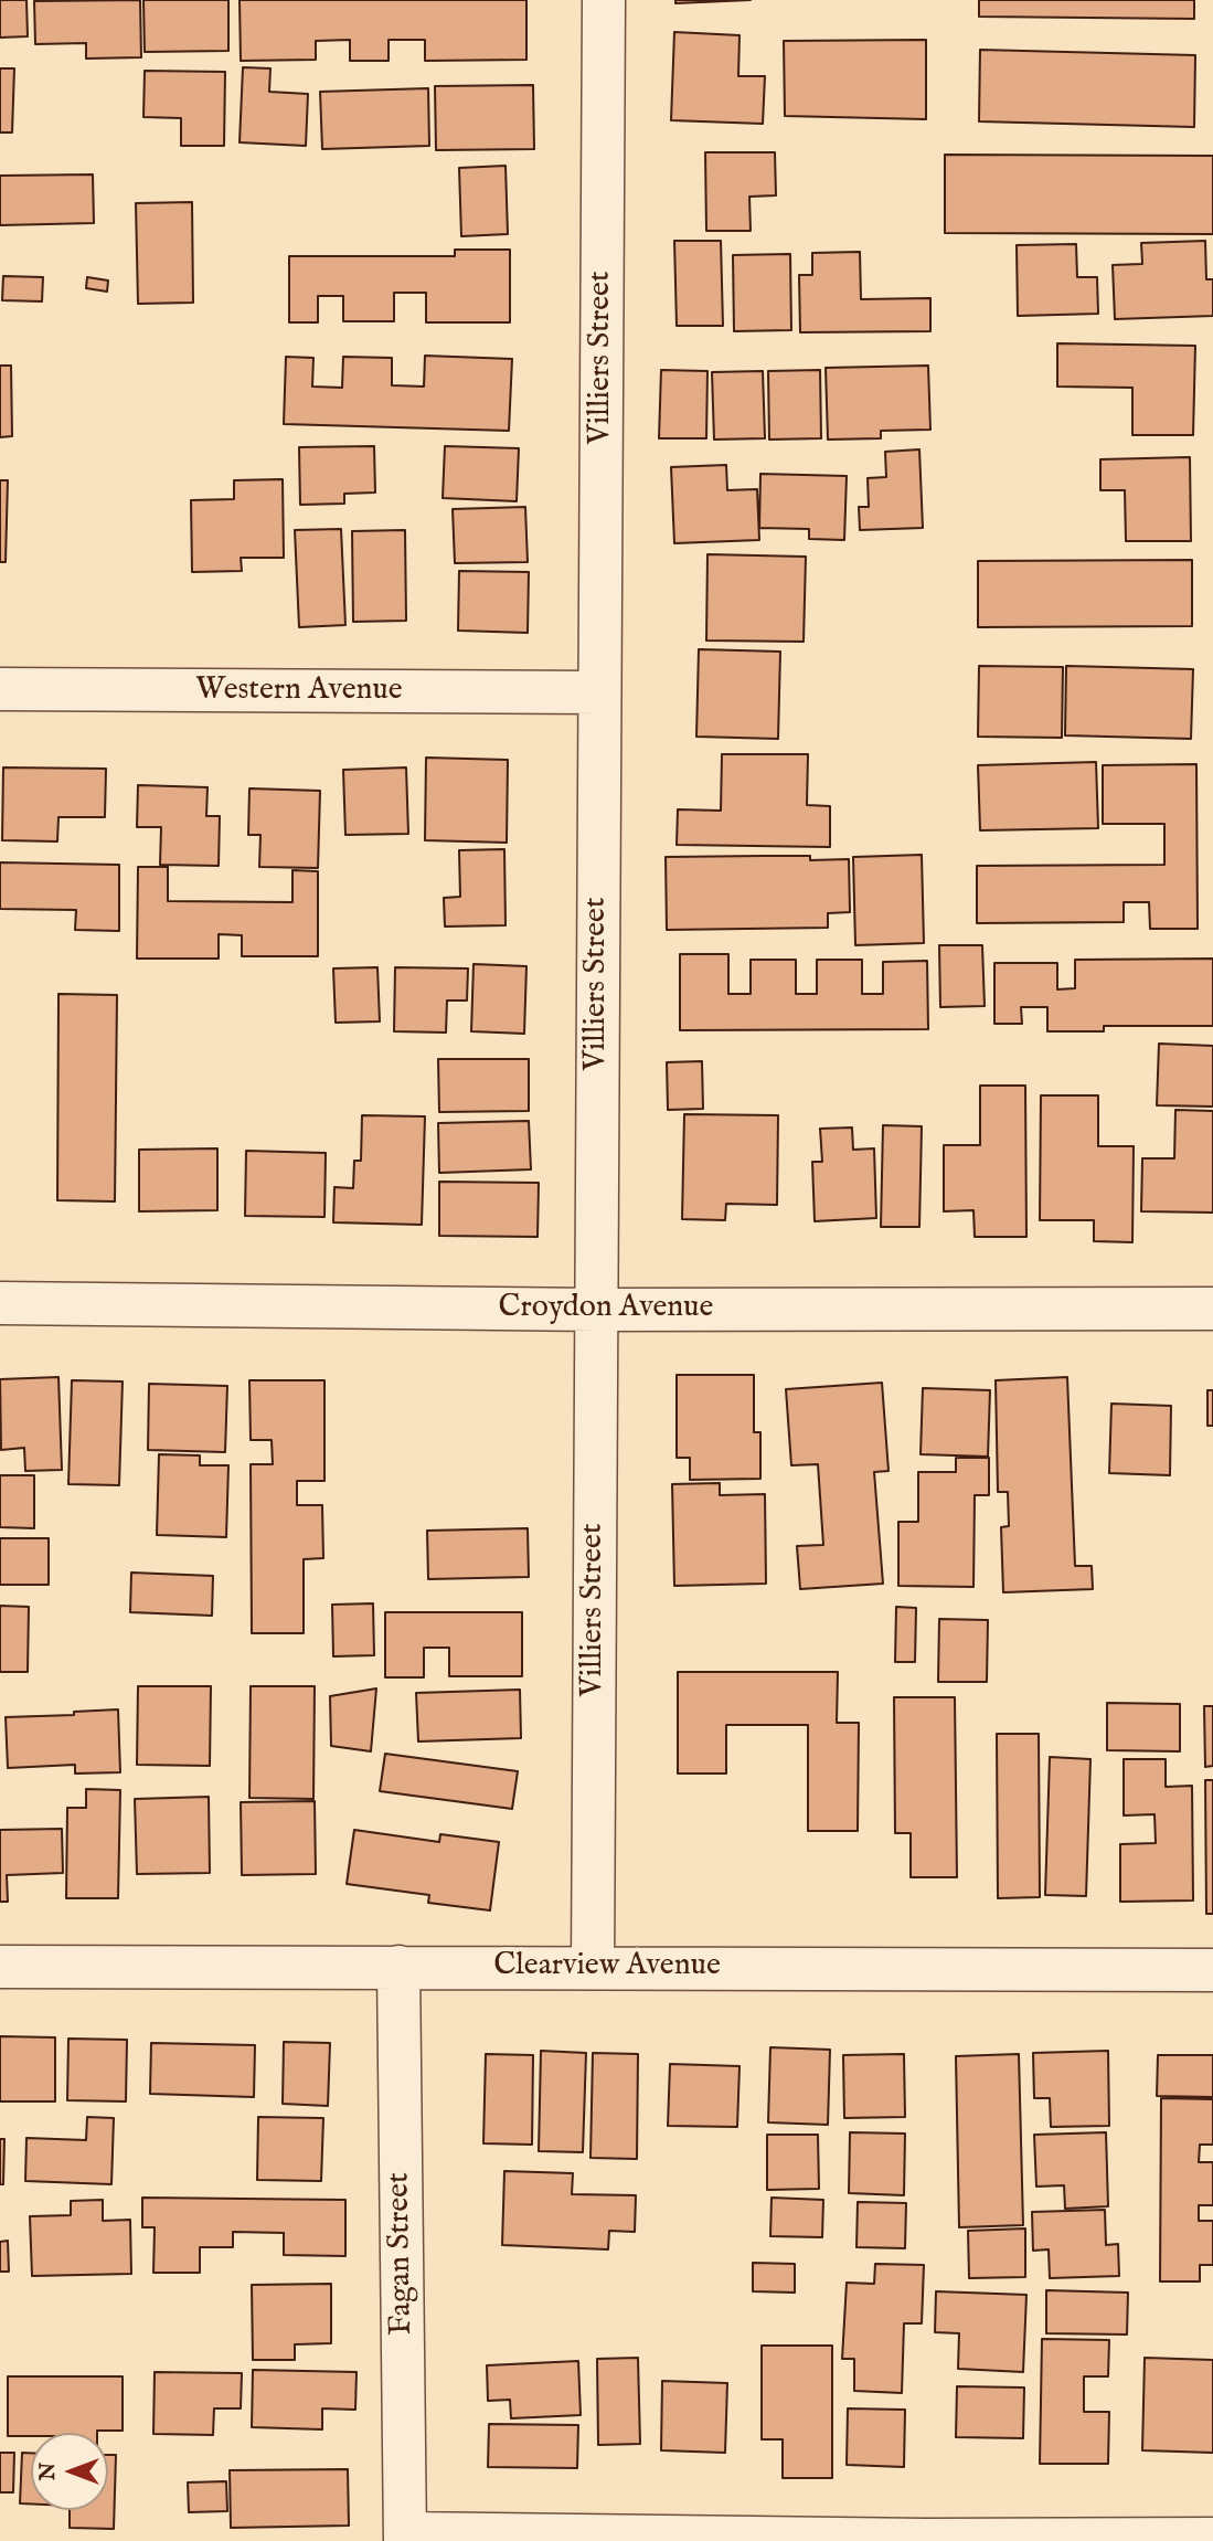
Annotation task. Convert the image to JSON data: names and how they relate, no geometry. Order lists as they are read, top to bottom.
{
  "streets": {
    "street": [
      "Villiers Street",
      "Western Avenue",
      "Croydon Avenue",
      "Clearview Avenue",
      "Fagan Street"
    ]
  },
  "crossings": [
    ["Villiers Street", "Western Avenue"],
    ["Villiers Street", "Croydon Avenue"],
    ["Villiers Street", "Clearview Avenue"],
    ["Clearview Avenue", "Fagan Street"]
  ],
  "north": "left"
}
